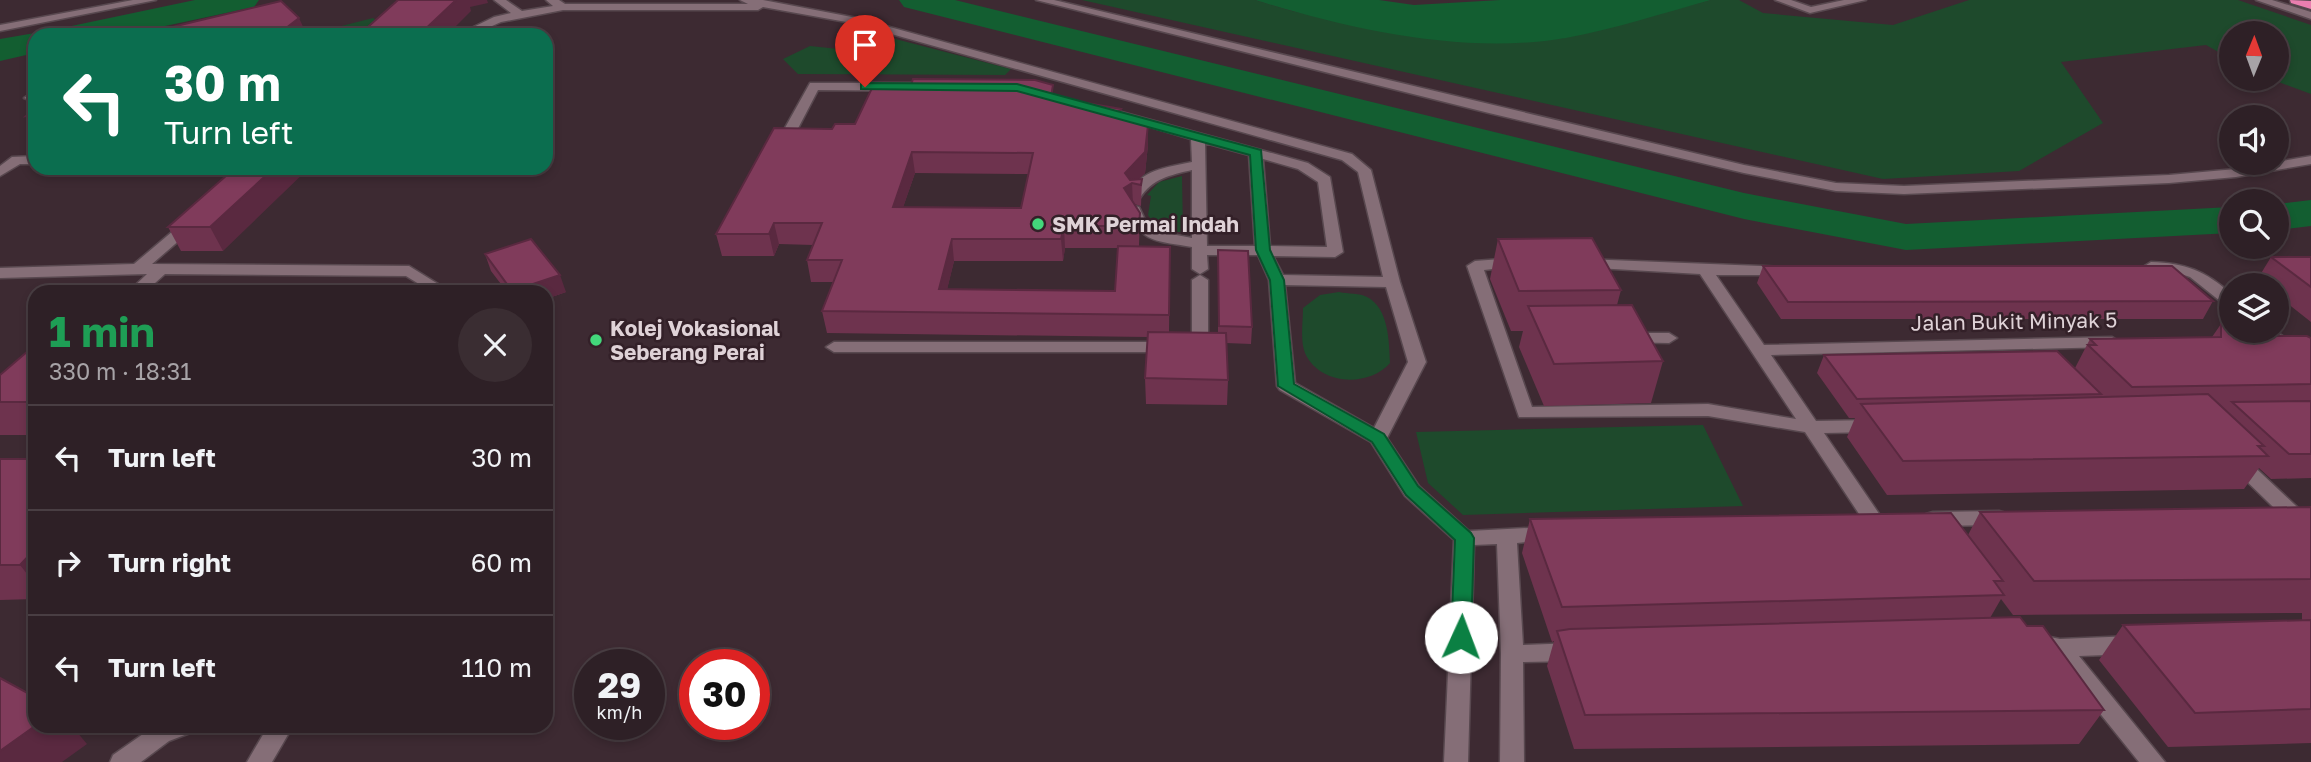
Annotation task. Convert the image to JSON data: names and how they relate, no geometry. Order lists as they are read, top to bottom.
{
  "streets": {
    "street": ["Jalan Bukit Minyak 5"]
  },
  "places": ["SMK Permai Indah", "Kolej Vokasional Seberang Perai"],
  "north": "top",
  "page": {
    "turn": ["30 m", "Turn left"],
    "heading": ["1 min", "330 m · 18:31"],
    "list": [
      {
        "name": "Turn left",
        "value": "30 m"
      },
      {
        "name": "Turn right",
        "value": "60 m"
      },
      {
        "name": "Turn left",
        "value": "110 m"
      }
    ],
    "speed": "29 km/h",
    "limit": "30"
  }
}
